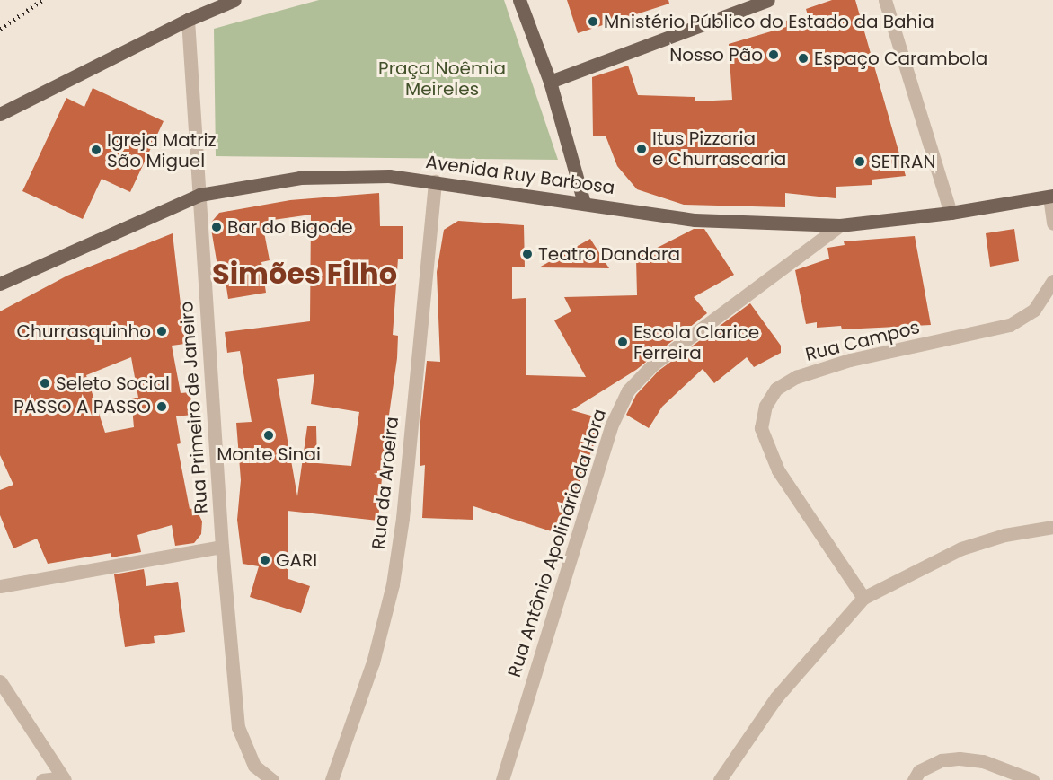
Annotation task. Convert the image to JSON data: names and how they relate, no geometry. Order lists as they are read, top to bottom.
{
  "streets": {
    "main road": ["Avenida Ruy Barbosa"],
    "street": [
      "Rua Campos",
      "Rua Primeiro de Janeiro",
      "Rua da Aroeira",
      "Rua Antônio Apolinário da Hora"
    ]
  },
  "crossings": [
    ["Avenida Ruy Barbosa", "Rua Primeiro de Janeiro"],
    ["Avenida Ruy Barbosa", "Rua da Aroeira"],
    ["Avenida Ruy Barbosa", "Rua Antônio Apolinário da Hora"]
  ],
  "districts": ["Simões Filho"],
  "parks": ["Praça Noêmia Meireles"],
  "places": [
    "Mnistério Público do Estado da Bahia",
    "Nosso Pão",
    "Espaço Carambola",
    "Itus Pizzaria e Churrascaria",
    "Igreja Matriz São Miguel",
    "SETRAN",
    "Bar do Bigode",
    "Teatro Dandara",
    "Churrasquinho",
    "Escola Clarice Ferreira",
    "Seleto Social",
    "PASSO A PASSO",
    "Monte Sinai",
    "GARI"
  ]
}
